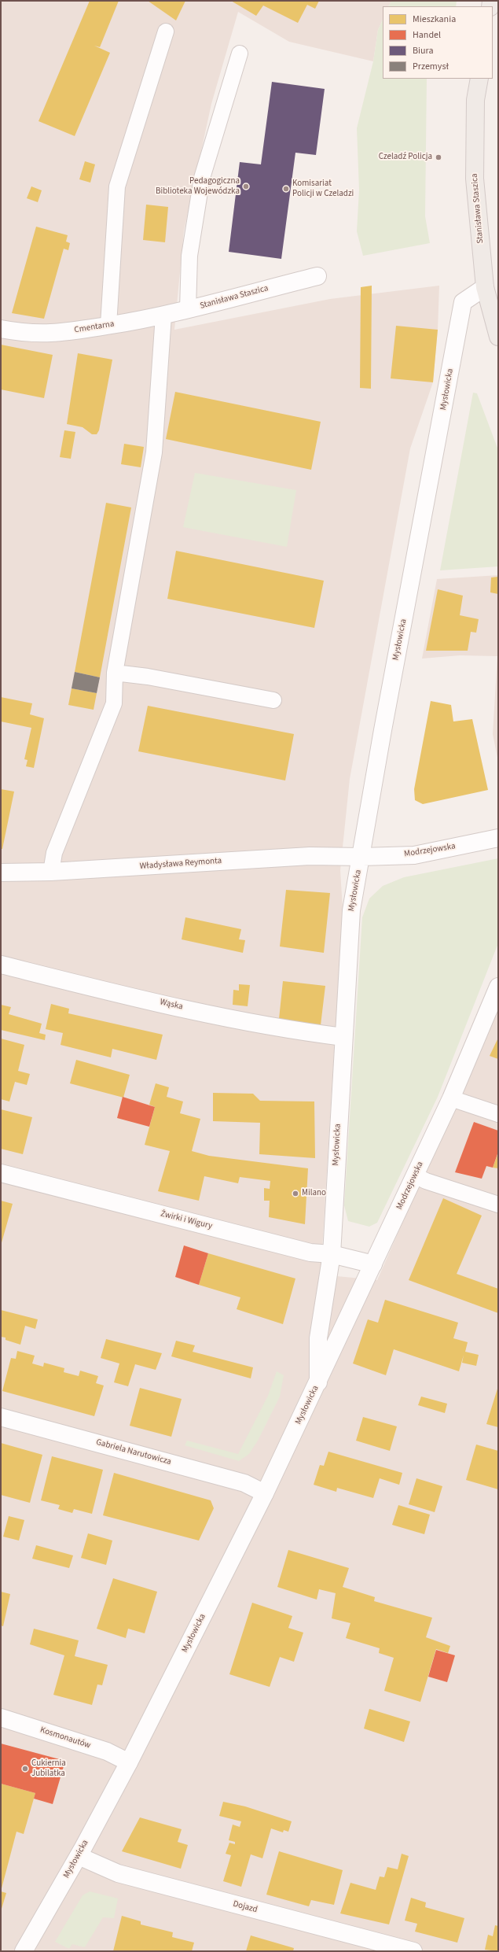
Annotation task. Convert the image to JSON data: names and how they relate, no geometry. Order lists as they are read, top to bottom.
{
  "streets": {
    "main road": ["Stanisława Staszica"],
    "street": [
      "Cmentarna",
      "Mysłowicka",
      "Modrzejowska",
      "Władysława Reymonta",
      "Wąska",
      "Żwirki i Wigury",
      "Gabriela Narutowicza",
      "Kosmonautów",
      "Dojazd"
    ]
  },
  "crossings": [
    ["Stanisława Staszica", "Cmentarna"],
    ["Stanisława Staszica", "Mysłowicka"],
    ["Mysłowicka", "Modrzejowska"],
    ["Mysłowicka", "Władysława Reymonta"],
    ["Mysłowicka", "Wąska"],
    ["Mysłowicka", "Żwirki i Wigury"],
    ["Mysłowicka", "Gabriela Narutowicza"],
    ["Mysłowicka", "Kosmonautów"],
    ["Mysłowicka", "Dojazd"],
    ["Modrzejowska", "Władysława Reymonta"],
    ["Modrzejowska", "Żwirki i Wigury"]
  ],
  "places": [
    "Czeladź Policja",
    "Pedagogiczna Biblioteka Wojewódzka",
    "Komisariat Policji w Czeladzi",
    "Milano",
    "Cukiernia Jubilatka"
  ],
  "legend": [
    "Mieszkania",
    "Handel",
    "Biura",
    "Przemysł"
  ]
}
